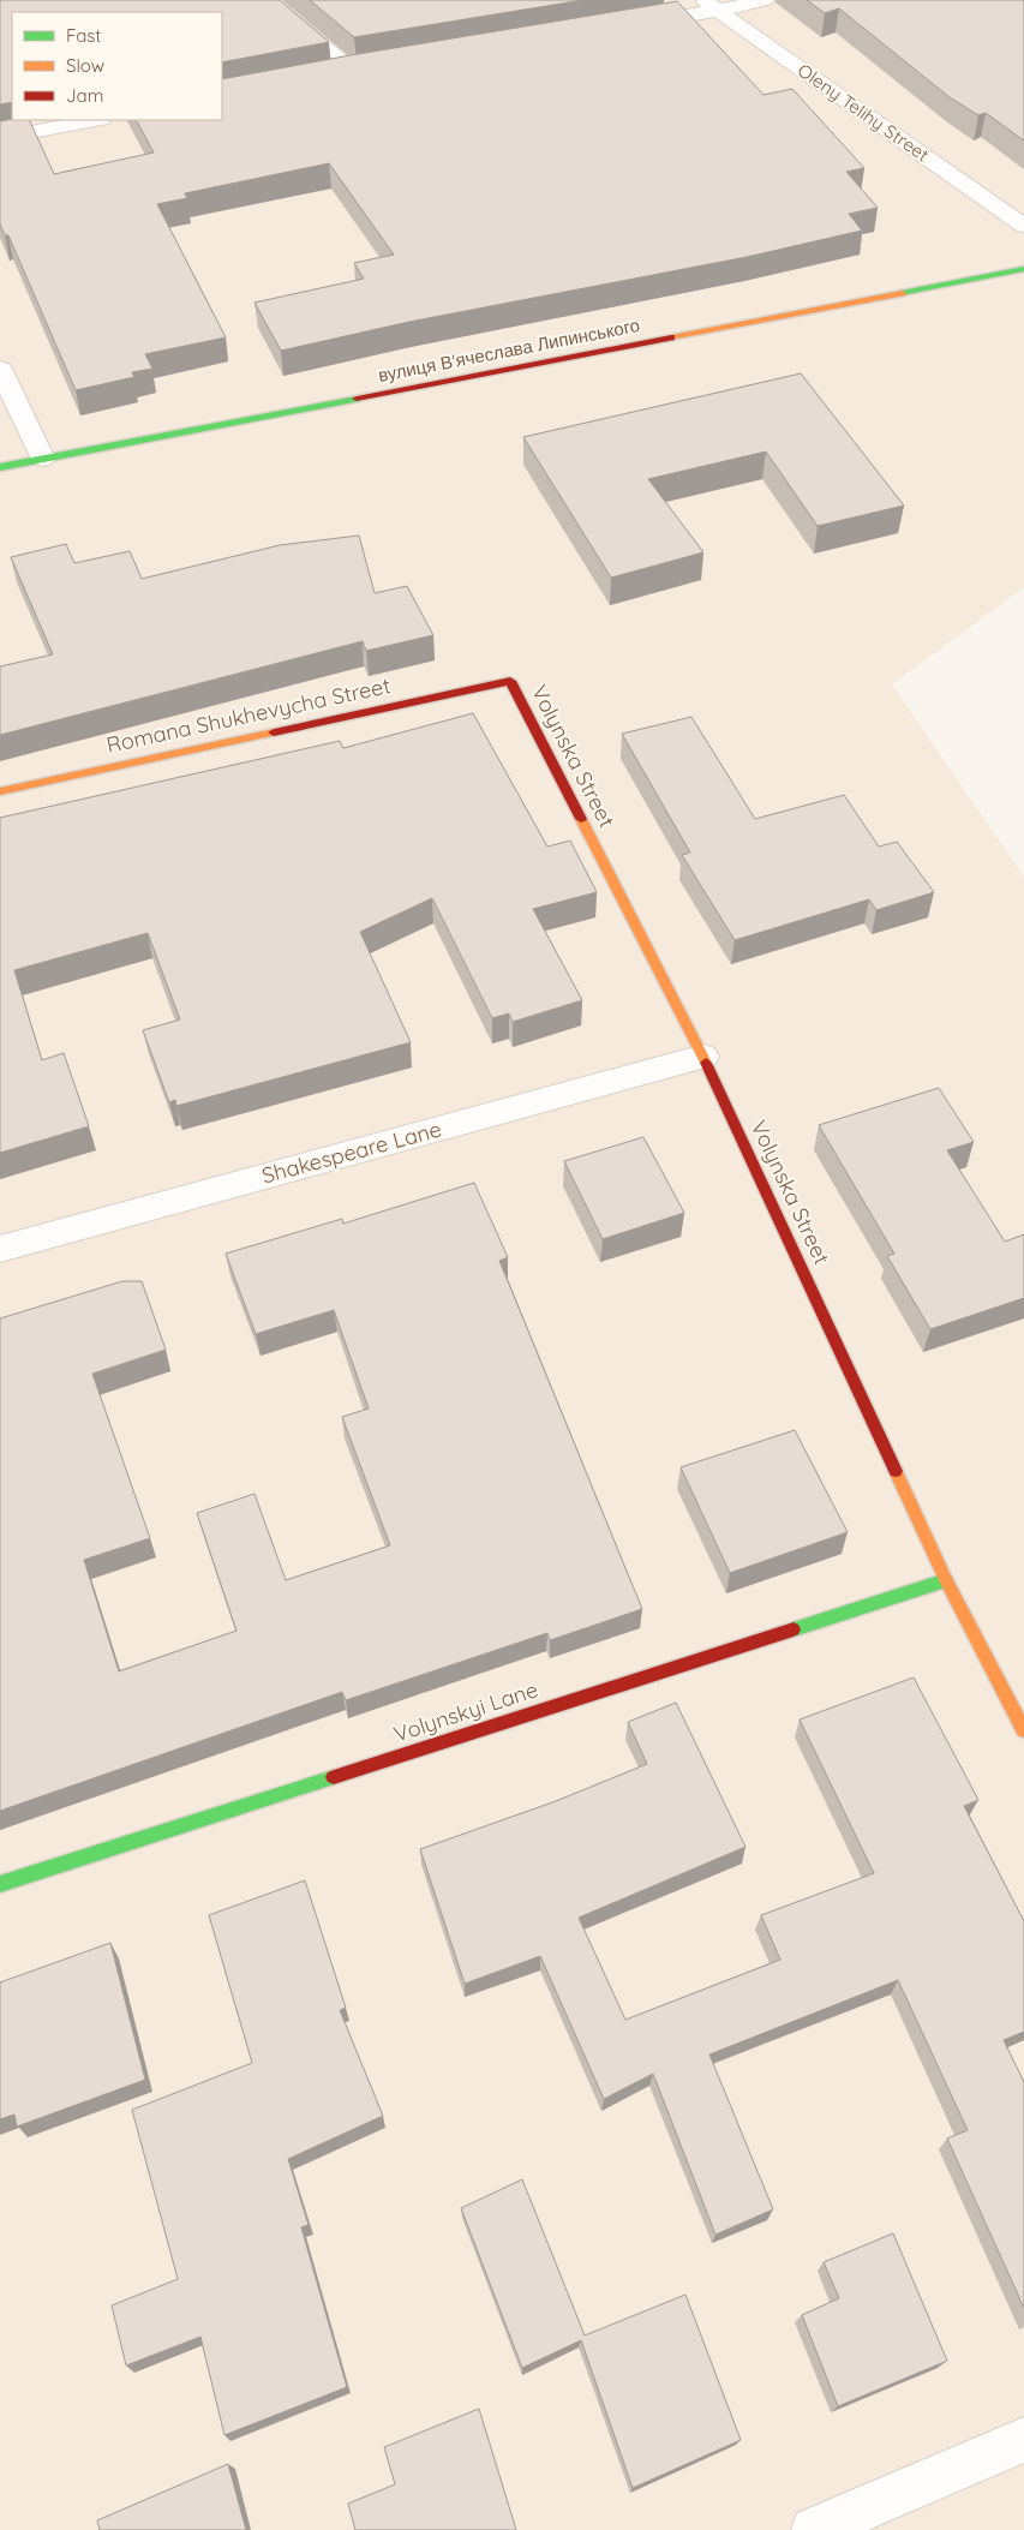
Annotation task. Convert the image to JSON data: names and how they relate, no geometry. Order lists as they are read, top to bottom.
{
  "streets": {
    "street": [
      "Oleny Telihy Street",
      "вулиця Вʼячеслава Липинського",
      "Romana Shukhevycha Street",
      "Volynska Street",
      "Shakespeare Lane",
      "Volynskyi Lane"
    ]
  },
  "crossings": [
    ["Romana Shukhevycha Street", "Volynska Street"],
    ["Volynska Street", "Shakespeare Lane"],
    ["Volynska Street", "Volynskyi Lane"]
  ],
  "legend": ["Fast", "Slow", "Jam"]
}
